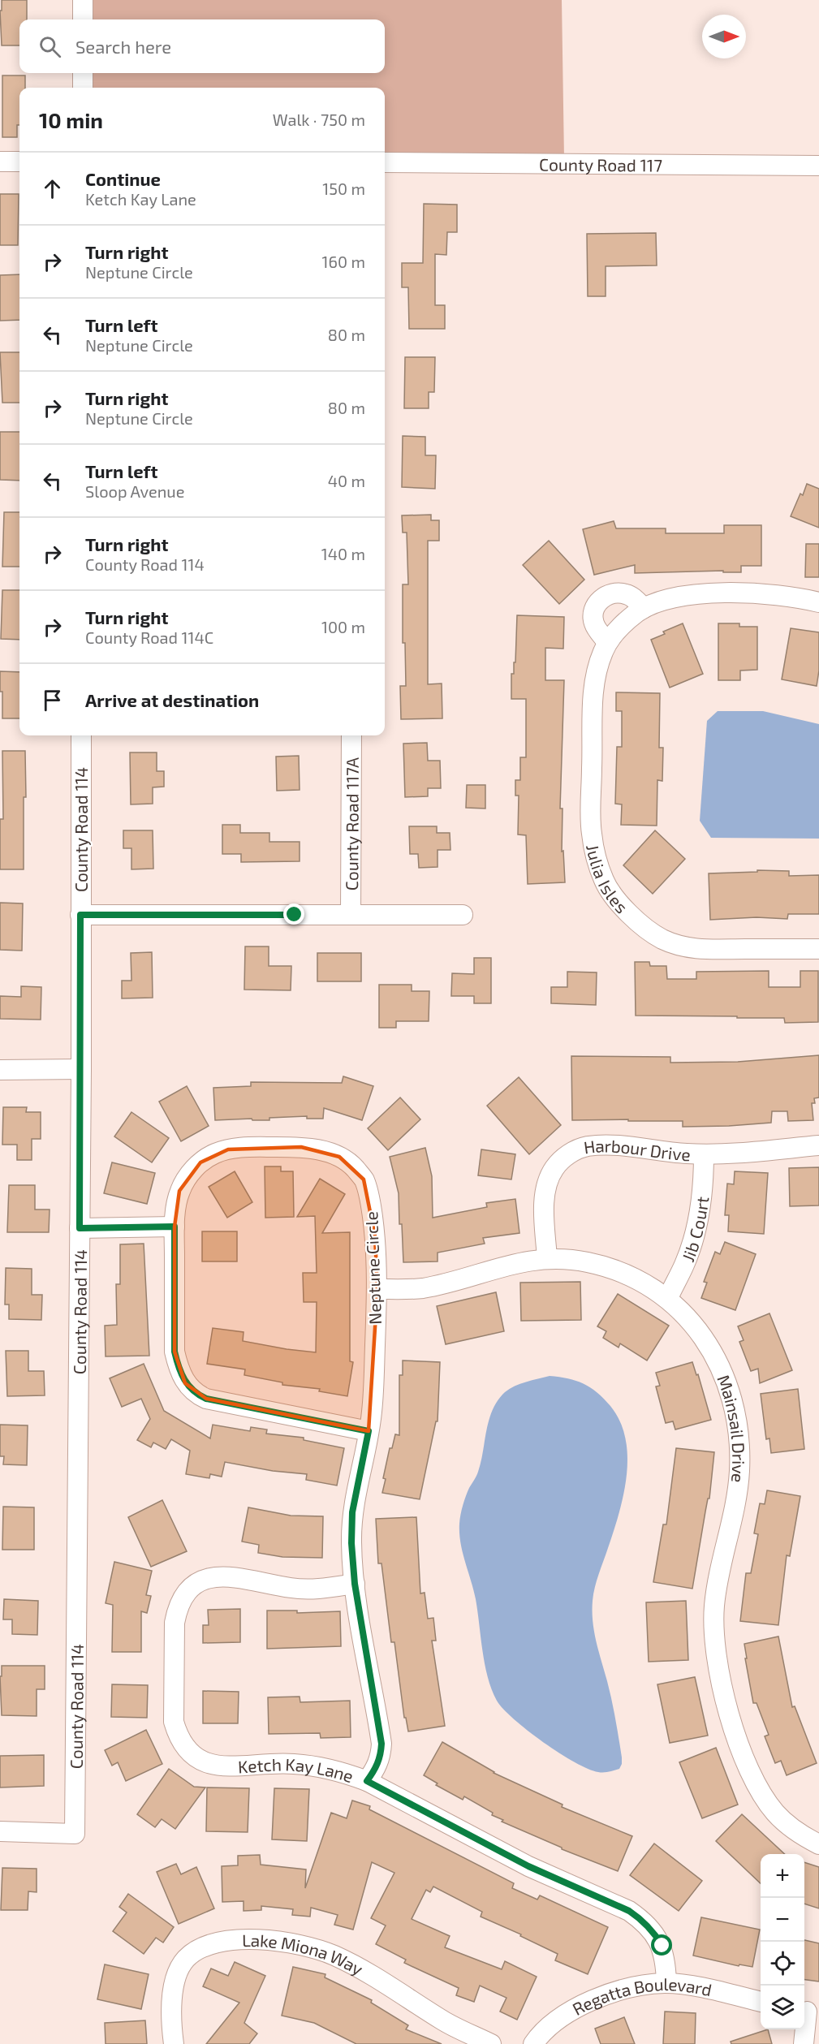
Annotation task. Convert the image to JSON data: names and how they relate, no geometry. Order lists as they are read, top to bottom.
{
  "streets": {
    "street": [
      "County Road 117",
      "County Road 117A",
      "County Road 114",
      "Julia Isles",
      "Harbour Drive",
      "Jib Court",
      "Neptune Circle",
      "Mainsail Drive",
      "Ketch Kay Lane",
      "Lake Miona Way",
      "Regatta Boulevard"
    ]
  },
  "crossings": [
    ["Harbour Drive", "Jib Court"],
    ["Harbour Drive", "Mainsail Drive"],
    ["Jib Court", "Mainsail Drive"],
    ["Neptune Circle", "Mainsail Drive"],
    ["Neptune Circle", "Ketch Kay Lane"],
    ["Ketch Kay Lane", "Regatta Boulevard"]
  ],
  "north": "right",
  "page": {
    "search": "Search here",
    "heading": ["10 min", "Walk · 750 m"],
    "list": [
      ["Continue", "Ketch Kay Lane", "150 m"],
      ["Turn right", "Neptune Circle", "160 m"],
      ["Turn left", "Neptune Circle", "80 m"],
      ["Turn right", "Neptune Circle", "80 m"],
      ["Turn left", "Sloop Avenue", "40 m"],
      ["Turn right", "County Road 114", "140 m"],
      ["Turn right", "County Road 114C", "100 m"],
      "Arrive at destination"
    ],
    "map_buttons": ["+", "−"]
  }
}
